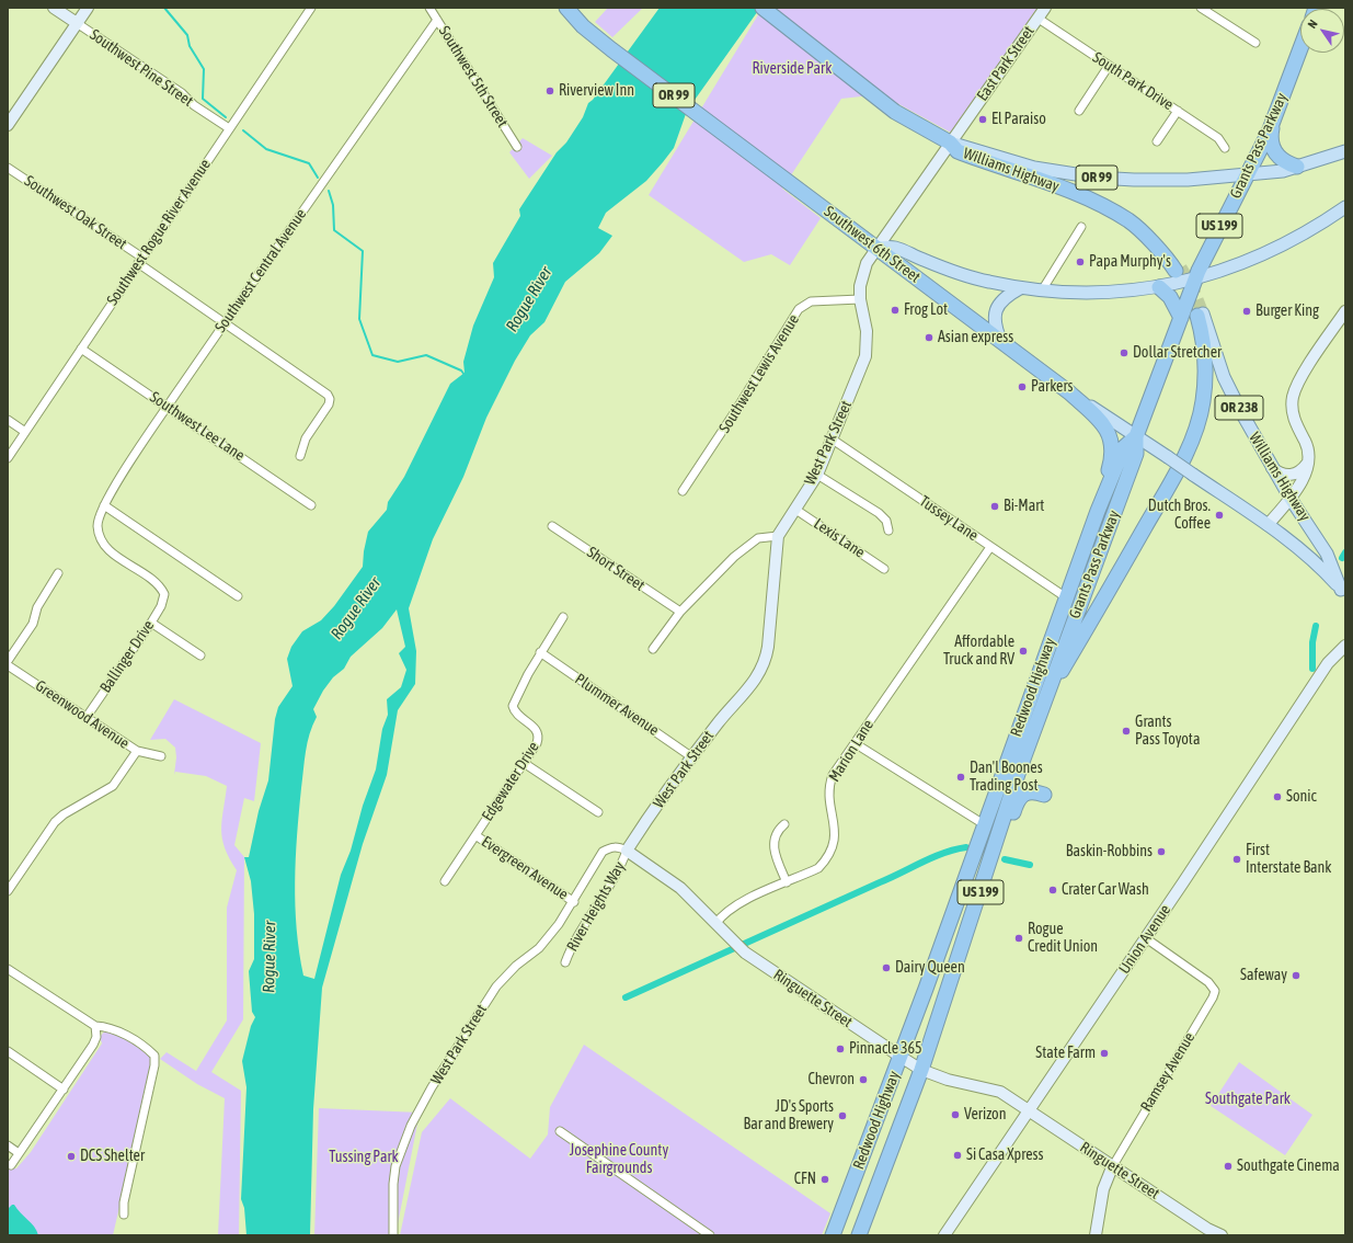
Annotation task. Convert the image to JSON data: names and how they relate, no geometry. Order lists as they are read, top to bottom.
{
  "streets": {
    "highway": [
      "OR 99",
      "Grants Pass Parkway",
      "Williams Highway",
      "US 199",
      "Southwest 6th Street",
      "OR 238",
      "Redwood Highway"
    ],
    "street": [
      "East Park Street",
      "Southwest Pine Street",
      "Southwest 5th Street",
      "South Park Drive",
      "Southwest Oak Street",
      "Southwest Rogue River Avenue",
      "Southwest Central Avenue",
      "Southwest Lewis Avenue",
      "Southwest Lee Lane",
      "West Park Street",
      "Tussey Lane",
      "Lexis Lane",
      "Short Street",
      "Ballinger Drive",
      "Plummer Avenue",
      "Greenwood Avenue",
      "Marion Lane",
      "Edgewater Drive",
      "Evergreen Avenue",
      "River Heights Way",
      "Union Avenue",
      "Ringuette Street",
      "Ramsey Avenue"
    ]
  },
  "crossings": [
    ["East Park Street", "South Park Drive"],
    ["East Park Street", "OR 99"],
    ["East Park Street", "Williams Highway"],
    ["East Park Street", "Southwest 6th Street"],
    ["East Park Street", "West Park Street"],
    ["Southwest Pine Street", "Southwest Rogue River Avenue"],
    ["Southwest 5th Street", "Southwest Central Avenue"],
    ["OR 99", "Grants Pass Parkway"],
    ["OR 99", "Williams Highway"],
    ["Grants Pass Parkway", "Williams Highway"],
    ["Grants Pass Parkway", "Southwest 6th Street"],
    ["Grants Pass Parkway", "Redwood Highway"],
    ["Williams Highway", "Southwest 6th Street"],
    ["Southwest Oak Street", "Southwest Rogue River Avenue"],
    ["Southwest Oak Street", "Southwest Central Avenue"],
    ["Southwest Rogue River Avenue", "Southwest Lee Lane"],
    ["Southwest 6th Street", "West Park Street"],
    ["Southwest Central Avenue", "Southwest Lee Lane"],
    ["Southwest Central Avenue", "Ballinger Drive"],
    ["Southwest Lewis Avenue", "West Park Street"],
    ["West Park Street", "Tussey Lane"],
    ["West Park Street", "Lexis Lane"],
    ["West Park Street", "Plummer Avenue"],
    ["West Park Street", "Evergreen Avenue"],
    ["West Park Street", "River Heights Way"],
    ["West Park Street", "Ringuette Street"],
    ["Tussey Lane", "Redwood Highway"],
    ["Tussey Lane", "Marion Lane"],
    ["Ballinger Drive", "Greenwood Avenue"],
    ["Redwood Highway", "Ringuette Street"],
    ["Plummer Avenue", "Edgewater Drive"],
    ["Marion Lane", "Ringuette Street"],
    ["Edgewater Drive", "Evergreen Avenue"],
    ["River Heights Way", "Ringuette Street"],
    ["Union Avenue", "Ringuette Street"],
    ["Union Avenue", "Ramsey Avenue"],
    ["Ringuette Street", "Ramsey Avenue"]
  ],
  "water": ["Rogue River"],
  "parks": [
    "Riverside Park",
    "Southgate Park",
    "Josephine County Fairgrounds",
    "Tussing Park"
  ],
  "places": [
    "Riverview Inn",
    "El Paraiso",
    "Papa Murphy's",
    "Frog Lot",
    "Burger King",
    "Asian express",
    "Dollar Stretcher",
    "Parkers",
    "Bi-Mart",
    "Dutch Bros. Coffee",
    "Affordable Truck and RV",
    "Grants Pass Toyota",
    "Dan'l Boones Trading Post",
    "Sonic",
    "Baskin-Robbins",
    "First Interstate Bank",
    "Crater Car Wash",
    "Rogue Credit Union",
    "Dairy Queen",
    "Safeway",
    "Pinnacle 365",
    "State Farm",
    "Chevron",
    "Verizon",
    "JD's Sports Bar and Brewery",
    "Si Casa Xpress",
    "DCS Shelter",
    "Southgate Cinema",
    "CFN"
  ],
  "north": "top left"
}
